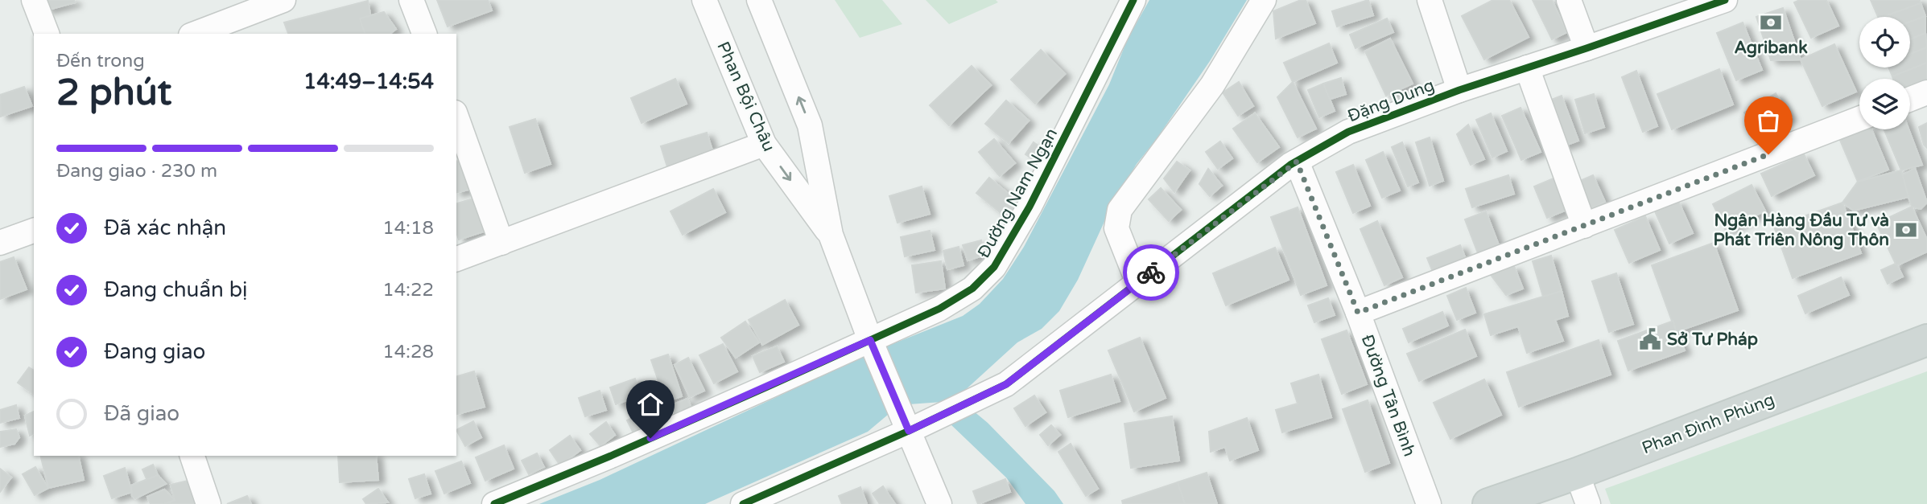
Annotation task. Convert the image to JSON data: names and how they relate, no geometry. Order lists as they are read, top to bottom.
{
  "streets": {
    "main road": ["Phan Đình Phùng"],
    "street": [
      "Phan Bội Châu",
      "Đặng Dung",
      "Đường Nam Ngạn",
      "Đường Tân Bình"
    ]
  },
  "crossings": [
    ["Đặng Dung", "Đường Tân Bình"]
  ],
  "places": {
    "bank": ["Agribank", "Ngân Hàng Đầu Tư và Phát Triên Nông Thôn"],
    "public building": ["Sở Tư Pháp"]
  },
  "page": {
    "heading": ["2 phút", "Đến trong", "14:49–14:54"],
    "bar": "Đang giao · 230 m",
    "list": [
      ["Đã xác nhận", "14:18"],
      ["Đang chuẩn bị", "14:22"],
      ["Đang giao", "14:28"],
      "Đã giao"
    ]
  }
}
